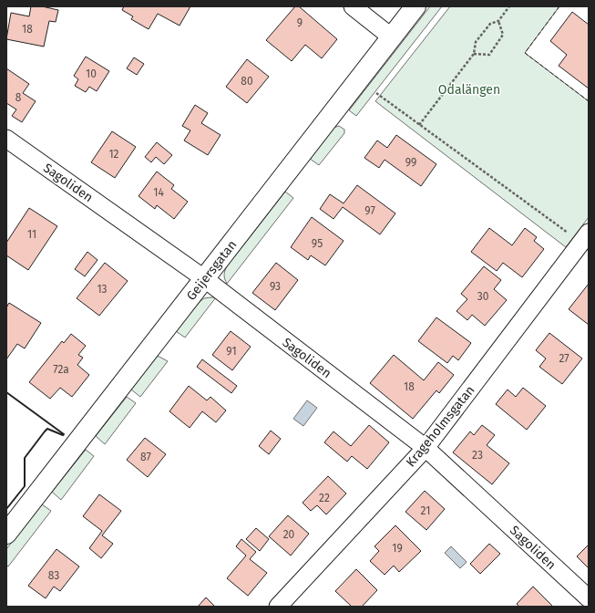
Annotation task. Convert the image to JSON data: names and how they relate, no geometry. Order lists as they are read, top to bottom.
{
  "streets": {
    "street": ["Sagoliden", "Geijersgatan", "Krageholmsgatan"]
  },
  "crossings": [
    ["Sagoliden", "Geijersgatan"],
    ["Sagoliden", "Krageholmsgatan"]
  ],
  "parks": ["Odalängen"],
  "house_numbers": [
    "9",
    "18",
    "10",
    "80",
    "8",
    "12",
    "99",
    "14",
    "97",
    "11",
    "95",
    "93",
    "13",
    "30",
    "91",
    "27",
    "72a",
    "18",
    "23",
    "87",
    "22",
    "21",
    "20",
    "19",
    "83"
  ]
}
